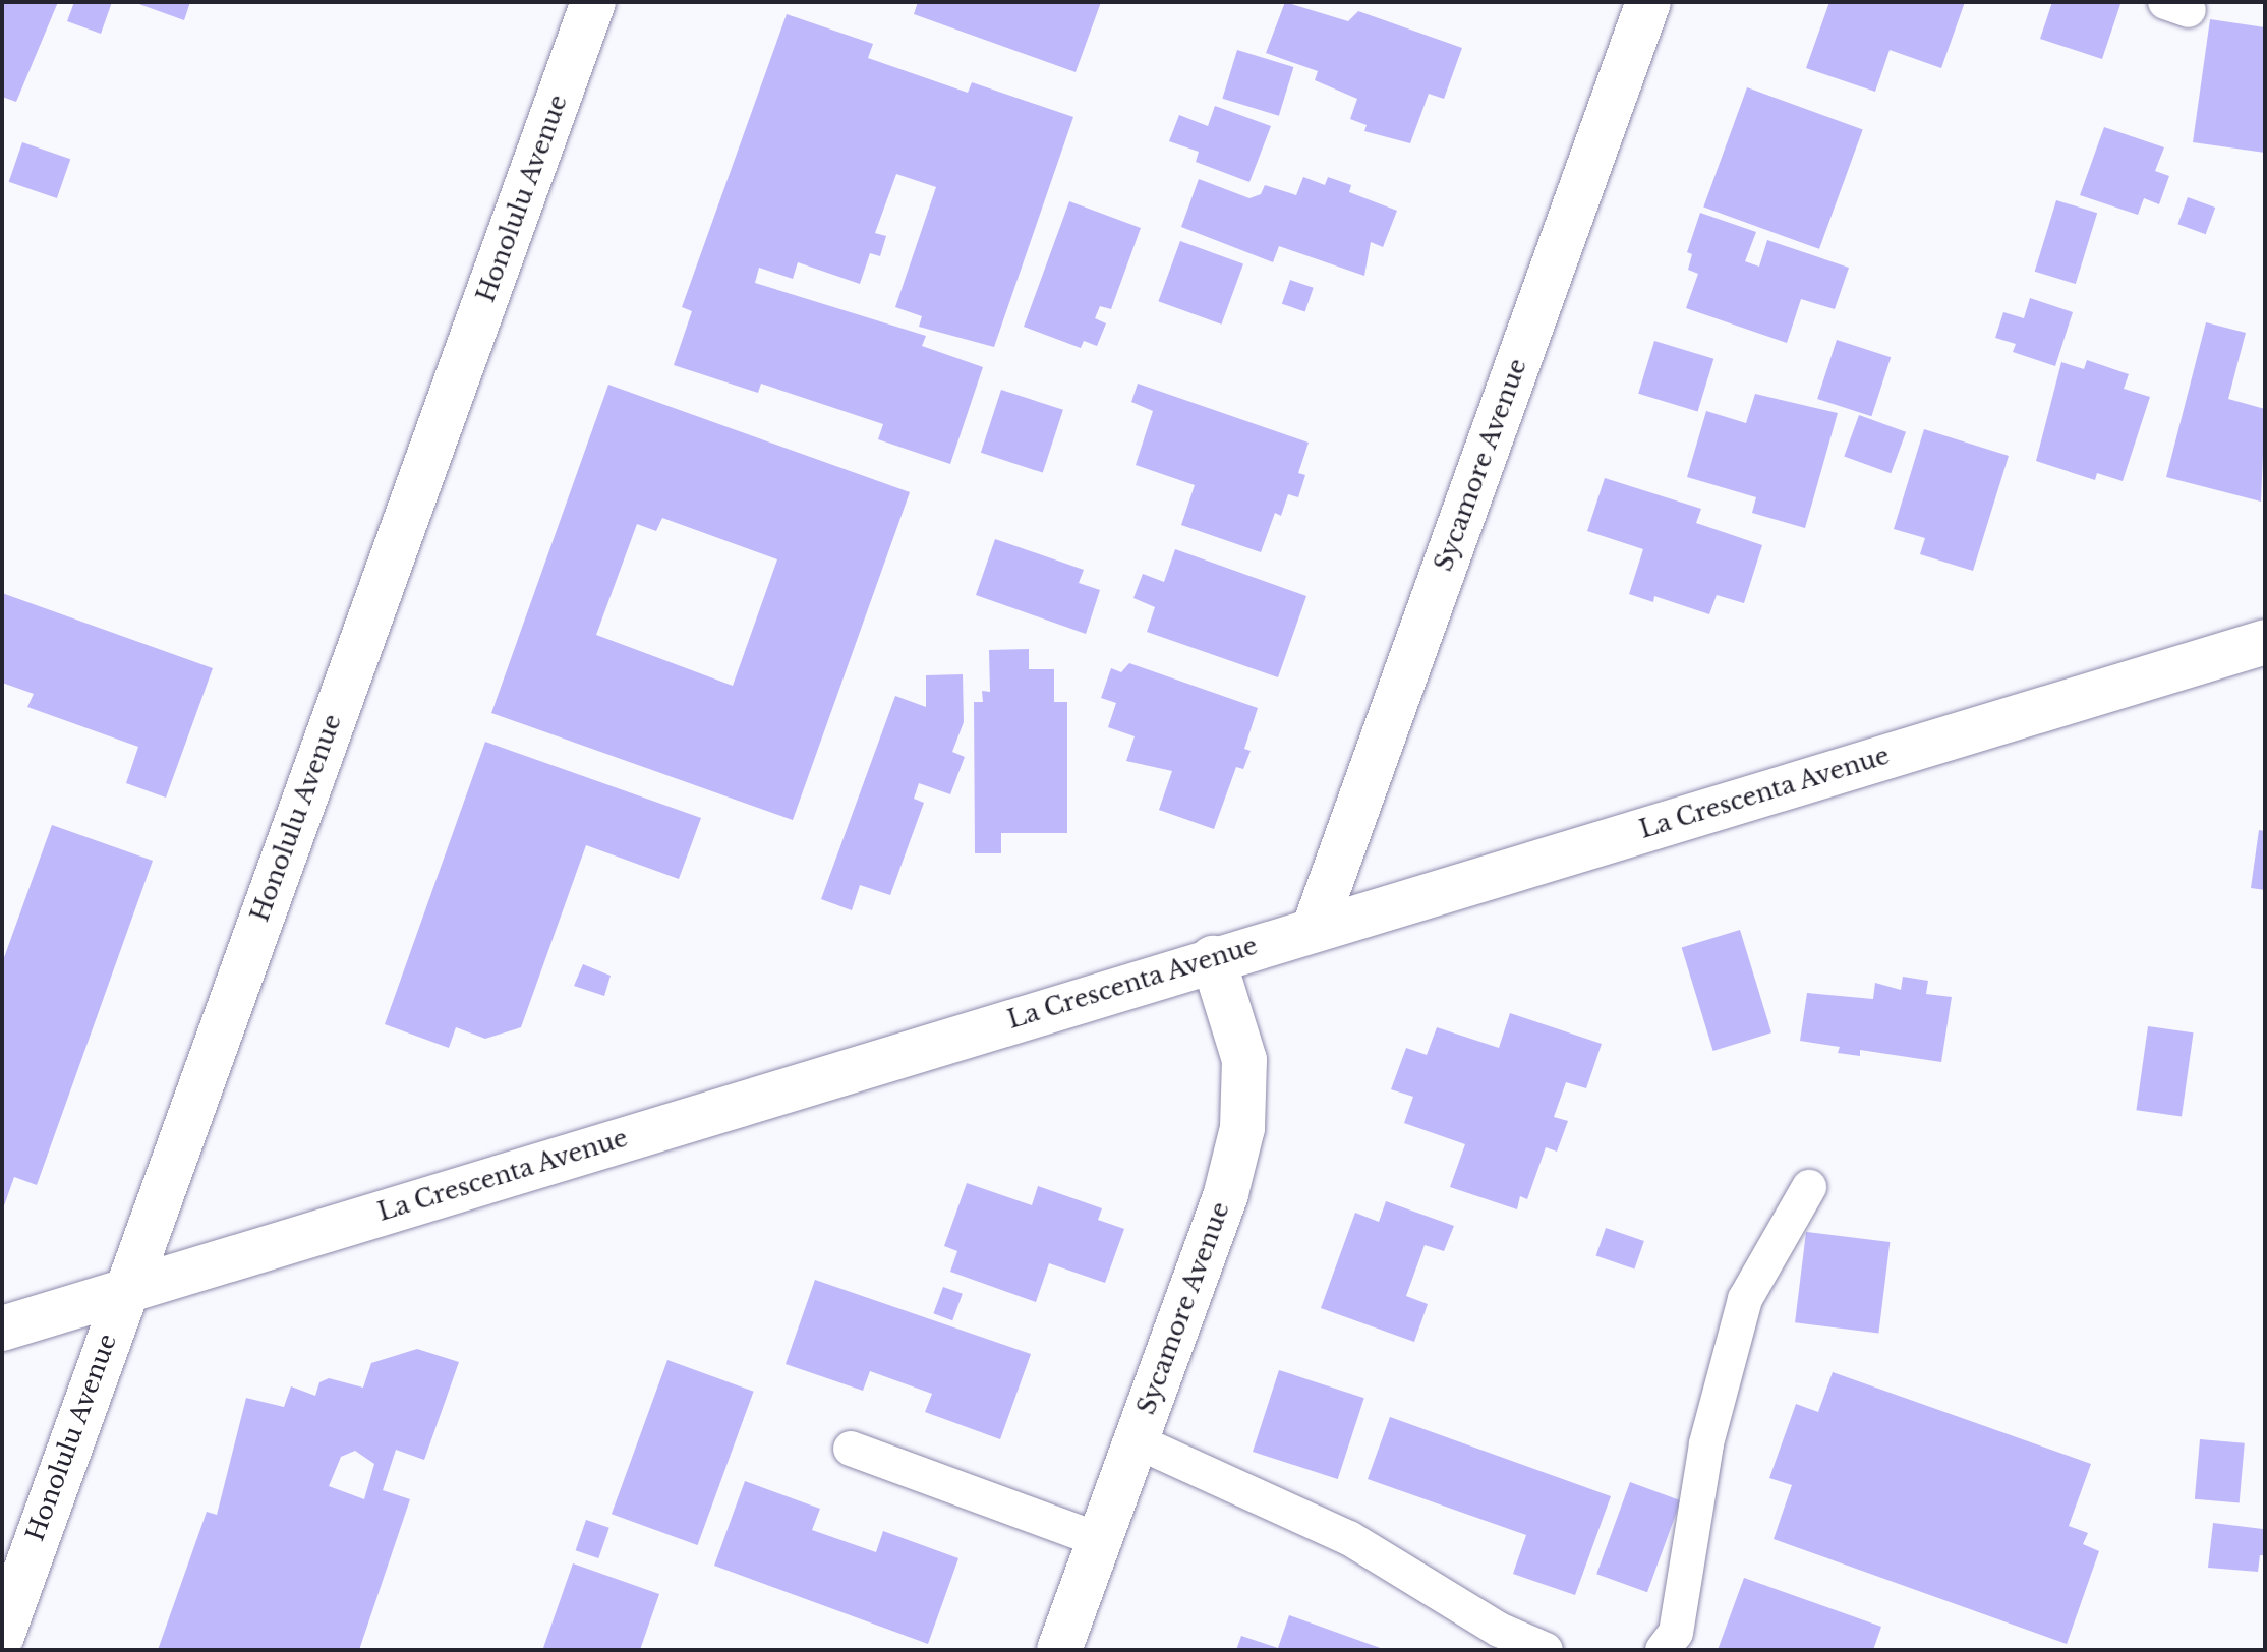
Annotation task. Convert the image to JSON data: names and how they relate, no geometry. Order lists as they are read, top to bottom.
{
  "streets": {
    "street": ["Honolulu Avenue", "Sycamore Avenue", "La Crescenta Avenue"]
  },
  "crossings": [
    ["Honolulu Avenue", "La Crescenta Avenue"],
    ["Sycamore Avenue", "La Crescenta Avenue"]
  ]
}
